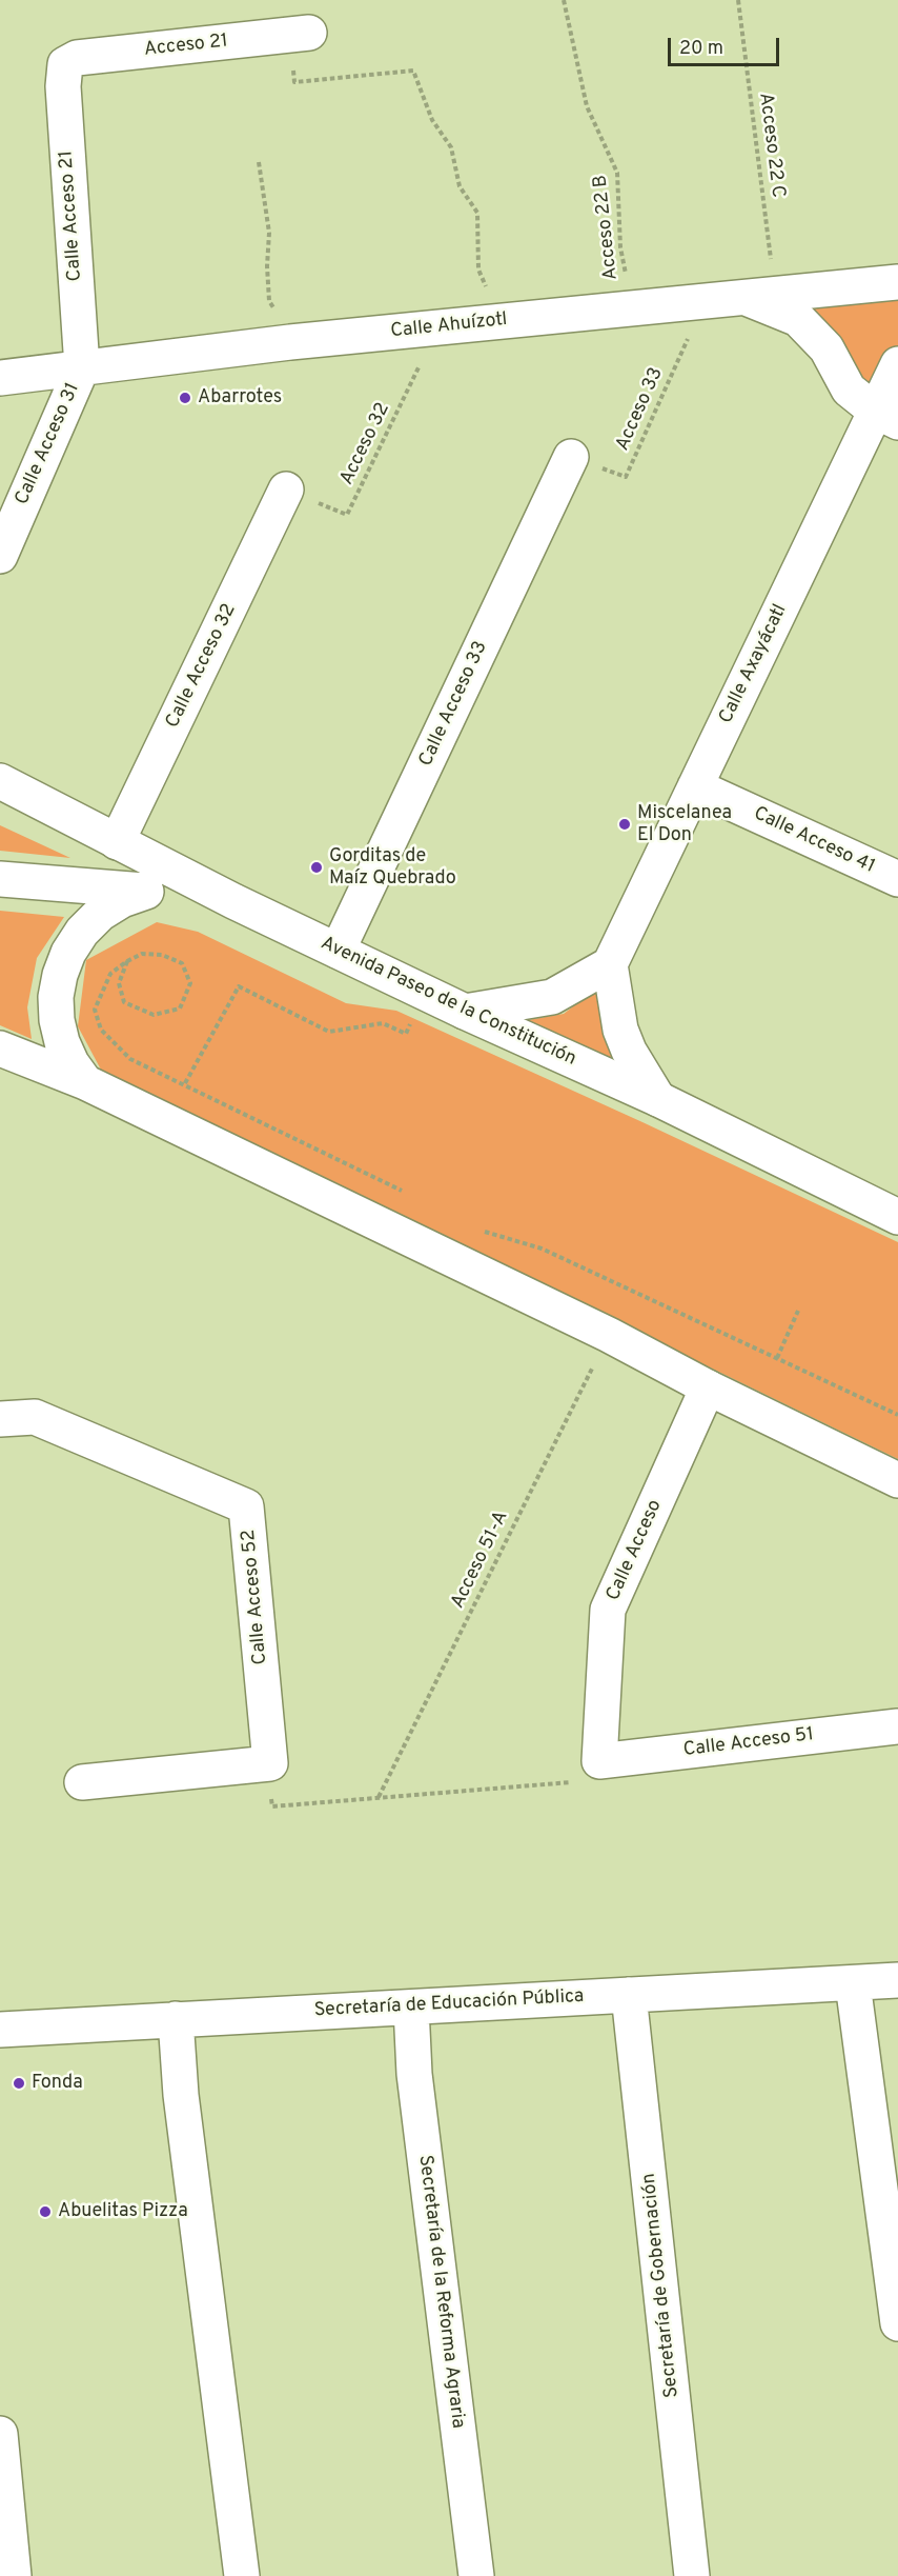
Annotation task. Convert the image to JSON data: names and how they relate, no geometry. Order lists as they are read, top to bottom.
{
  "streets": {
    "street": [
      "Acceso 21",
      "Calle Acceso 21",
      "Calle Ahuízotl",
      "Calle Acceso 31",
      "Calle Axayácatl",
      "Calle Acceso 32",
      "Calle Acceso 33",
      "Calle Acceso 41",
      "Avenida Paseo de la Constitución",
      "Calle Acceso",
      "Calle Acceso 52",
      "Calle Acceso 51",
      "Secretaría de Educación Pública",
      "Secretaría de Gobernación",
      "Secretaría de la Reforma Agraria"
    ],
    "path": [
      "Acceso 22 C",
      "Acceso 22 B",
      "Acceso 33",
      "Acceso 32",
      "Acceso 51-A"
    ]
  },
  "crossings": [
    ["Acceso 21", "Calle Acceso 21"],
    ["Acceso 22 C", "Calle Ahuízotl"],
    ["Calle Acceso 21", "Calle Ahuízotl"],
    ["Calle Acceso 21", "Calle Acceso 31"],
    ["Acceso 22 B", "Calle Ahuízotl"],
    ["Calle Ahuízotl", "Acceso 33"],
    ["Calle Ahuízotl", "Calle Acceso 31"],
    ["Calle Ahuízotl", "Acceso 32"],
    ["Acceso 33", "Calle Acceso 33"],
    ["Acceso 32", "Calle Acceso 32"],
    ["Calle Axayácatl", "Calle Acceso 41"],
    ["Calle Acceso 32", "Avenida Paseo de la Constitución"],
    ["Calle Acceso 33", "Avenida Paseo de la Constitución"],
    ["Calle Acceso", "Calle Acceso 51"],
    ["Secretaría de Educación Pública", "Secretaría de Gobernación"],
    ["Secretaría de Educación Pública", "Secretaría de la Reforma Agraria"]
  ],
  "places": [
    "Abarrotes",
    "Miscelanea El Don",
    "Gorditas de Maíz Quebrado",
    "Fonda",
    "Abuelitas Pizza"
  ],
  "scale_bar": "20 m"
}
